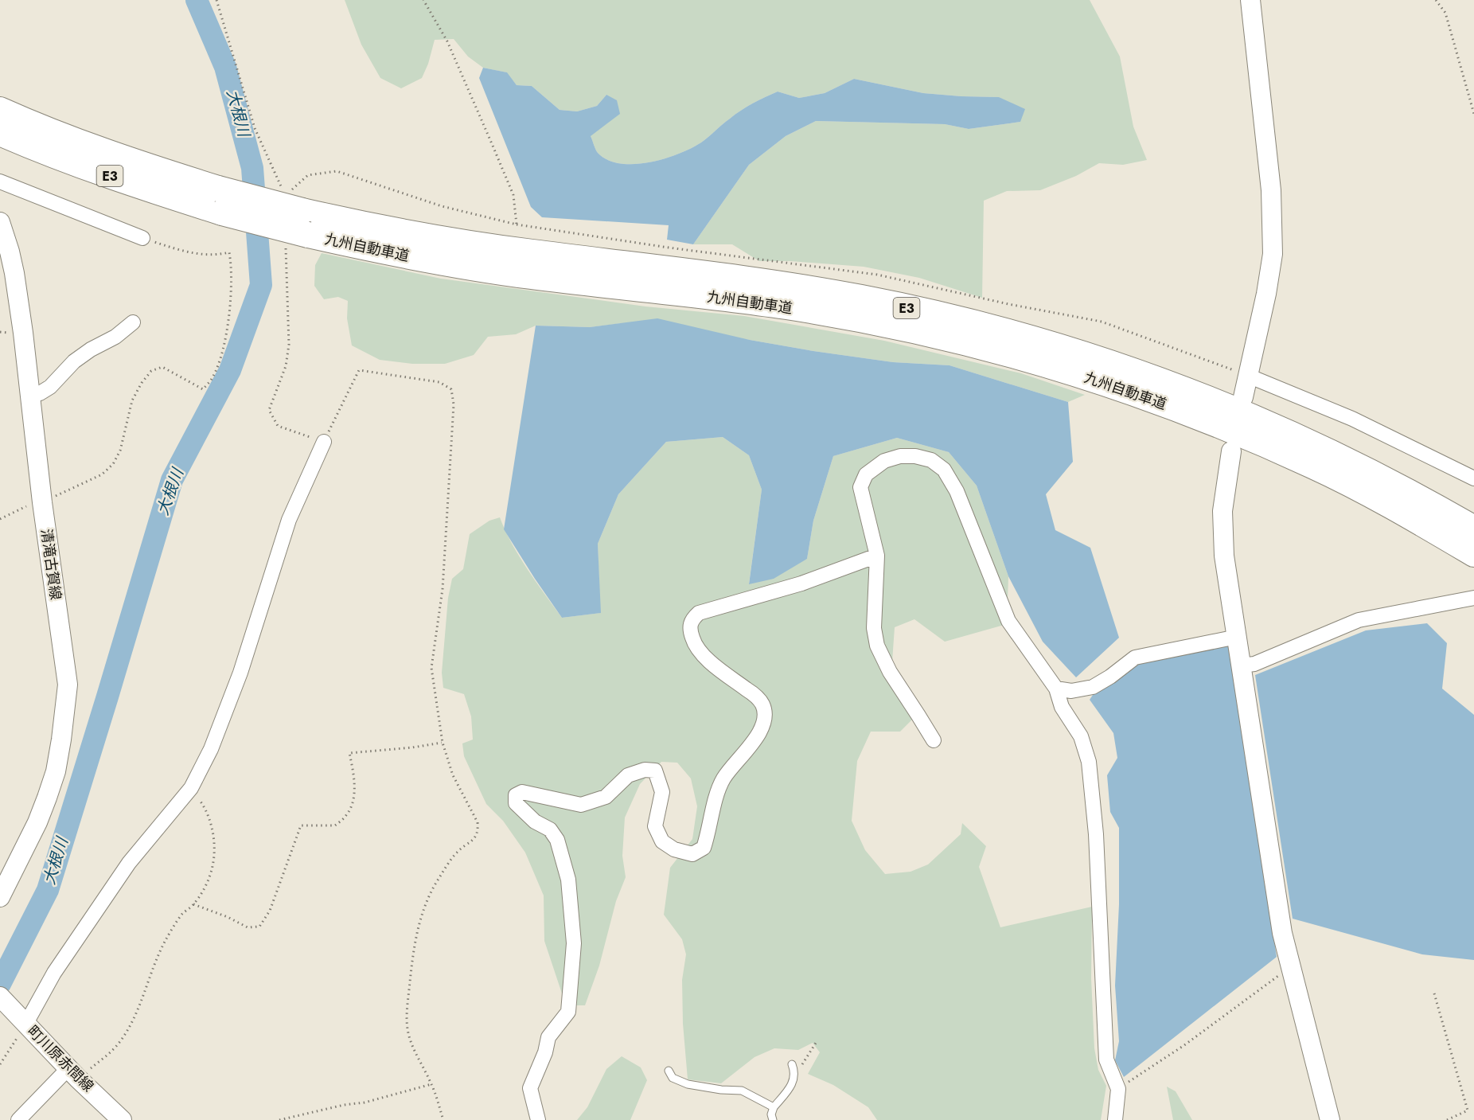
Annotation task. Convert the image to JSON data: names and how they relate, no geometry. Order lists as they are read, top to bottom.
{
  "streets": {
    "highway": ["E3", "九州自動車道"],
    "street": ["清滝古賀線", "町川原赤間線"]
  },
  "water": ["大根川"]
}
